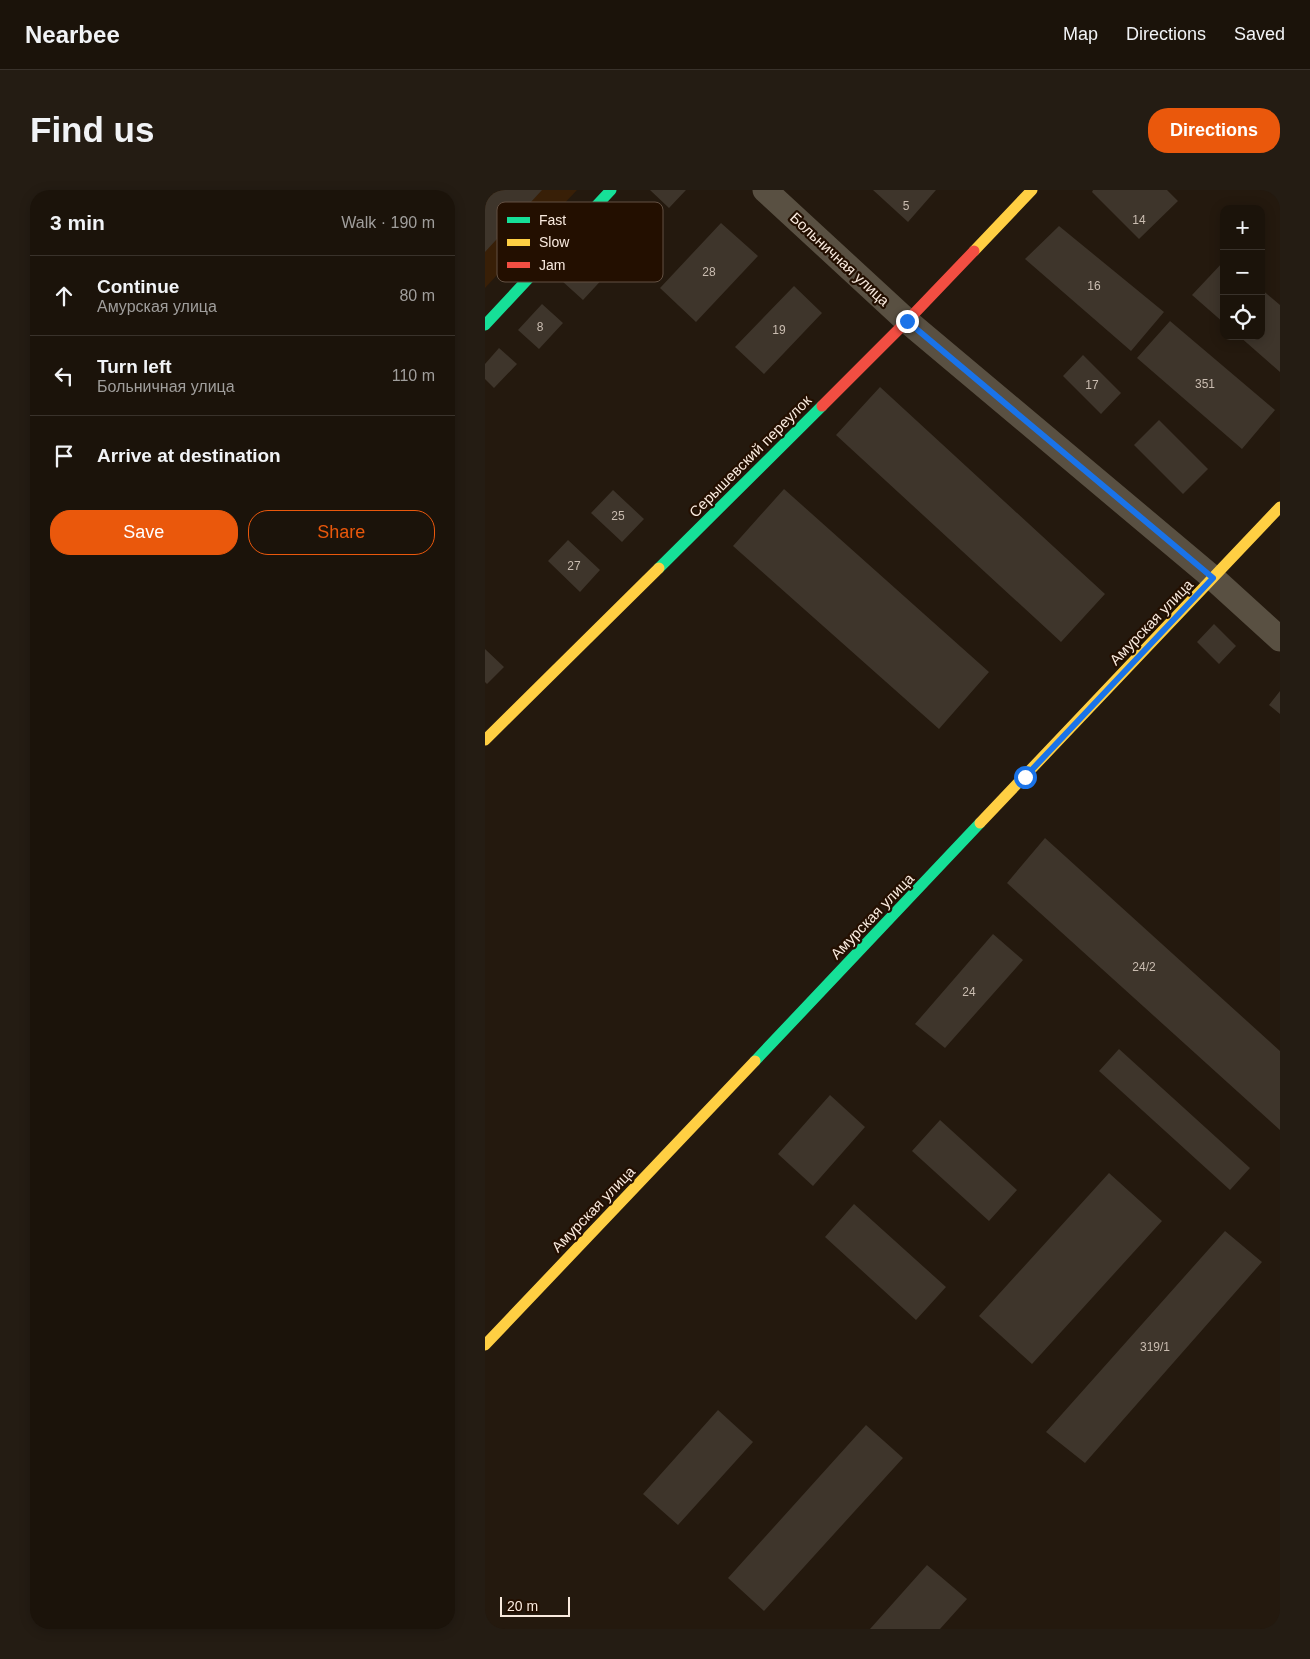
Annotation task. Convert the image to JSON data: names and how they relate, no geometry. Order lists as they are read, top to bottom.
{
  "streets": {
    "street": ["Больничная улица", "Серышевский переулок", "Амурская улица"]
  },
  "crossings": [
    ["Больничная улица", "Серышевский переулок"],
    ["Больничная улица", "Амурская улица"]
  ],
  "house_numbers": [
    "5",
    "14",
    "28",
    "16",
    "8",
    "19",
    "351",
    "17",
    "25",
    "27",
    "24/2",
    "24",
    "319/1"
  ],
  "legend": ["Fast", "Slow", "Jam"],
  "scale_bar": "20 m",
  "page": {
    "header": "Nearbee",
    "nav": ["Map", "Directions", "Saved"],
    "buttons": [
      "Directions",
      ["Save", "Share"]
    ],
    "title": "Find us",
    "heading": ["3 min", "Walk · 190 m"],
    "map_buttons": ["+", "−"],
    "list": [
      ["Continue", "Амурская улица", "80 m"],
      ["Turn left", "Больничная улица", "110 m"],
      "Arrive at destination"
    ],
    "scale": "20 m"
  }
}
